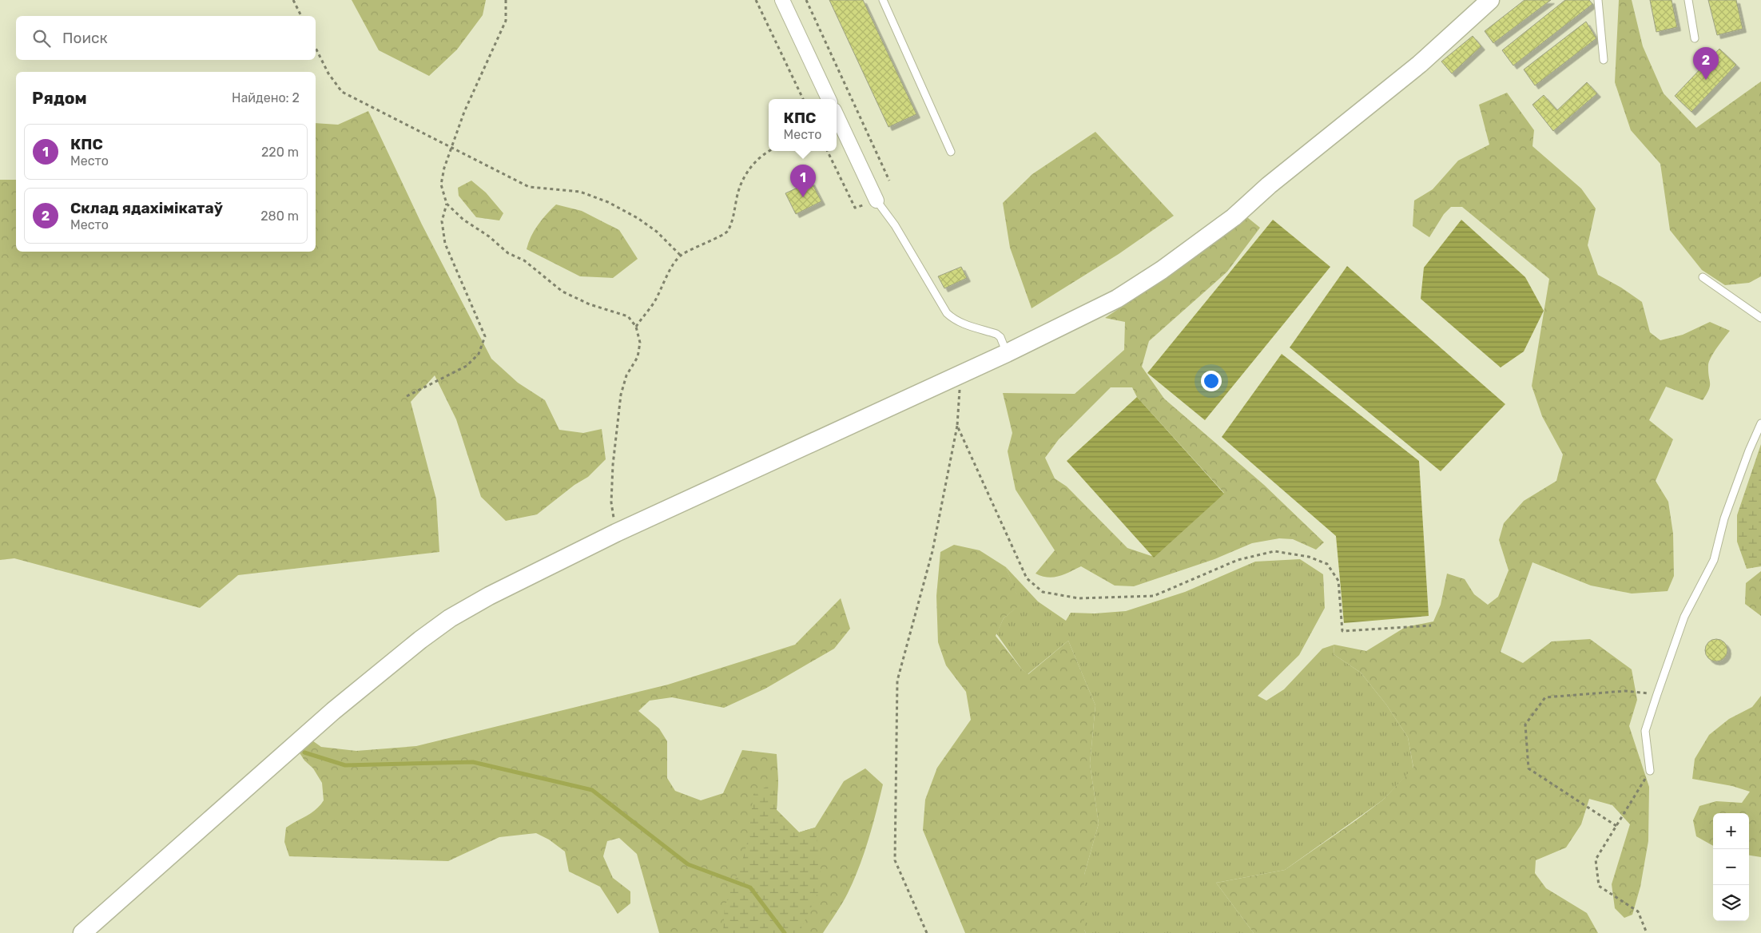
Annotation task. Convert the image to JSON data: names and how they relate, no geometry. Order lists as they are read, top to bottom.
{
  "page": {
    "search": "Поиск",
    "pins": ["2", "1"],
    "heading": ["Рядом", "Найдено: 2"],
    "popup": ["КПС", "Место"],
    "list": [
      {
        "mark": "1",
        "name": "КПС",
        "note": "Место",
        "value": "220 m"
      },
      {
        "mark": "2",
        "name": "Склад ядахімікатаў",
        "note": "Место",
        "value": "280 m"
      }
    ],
    "map_buttons": ["+", "−"]
  }
}
